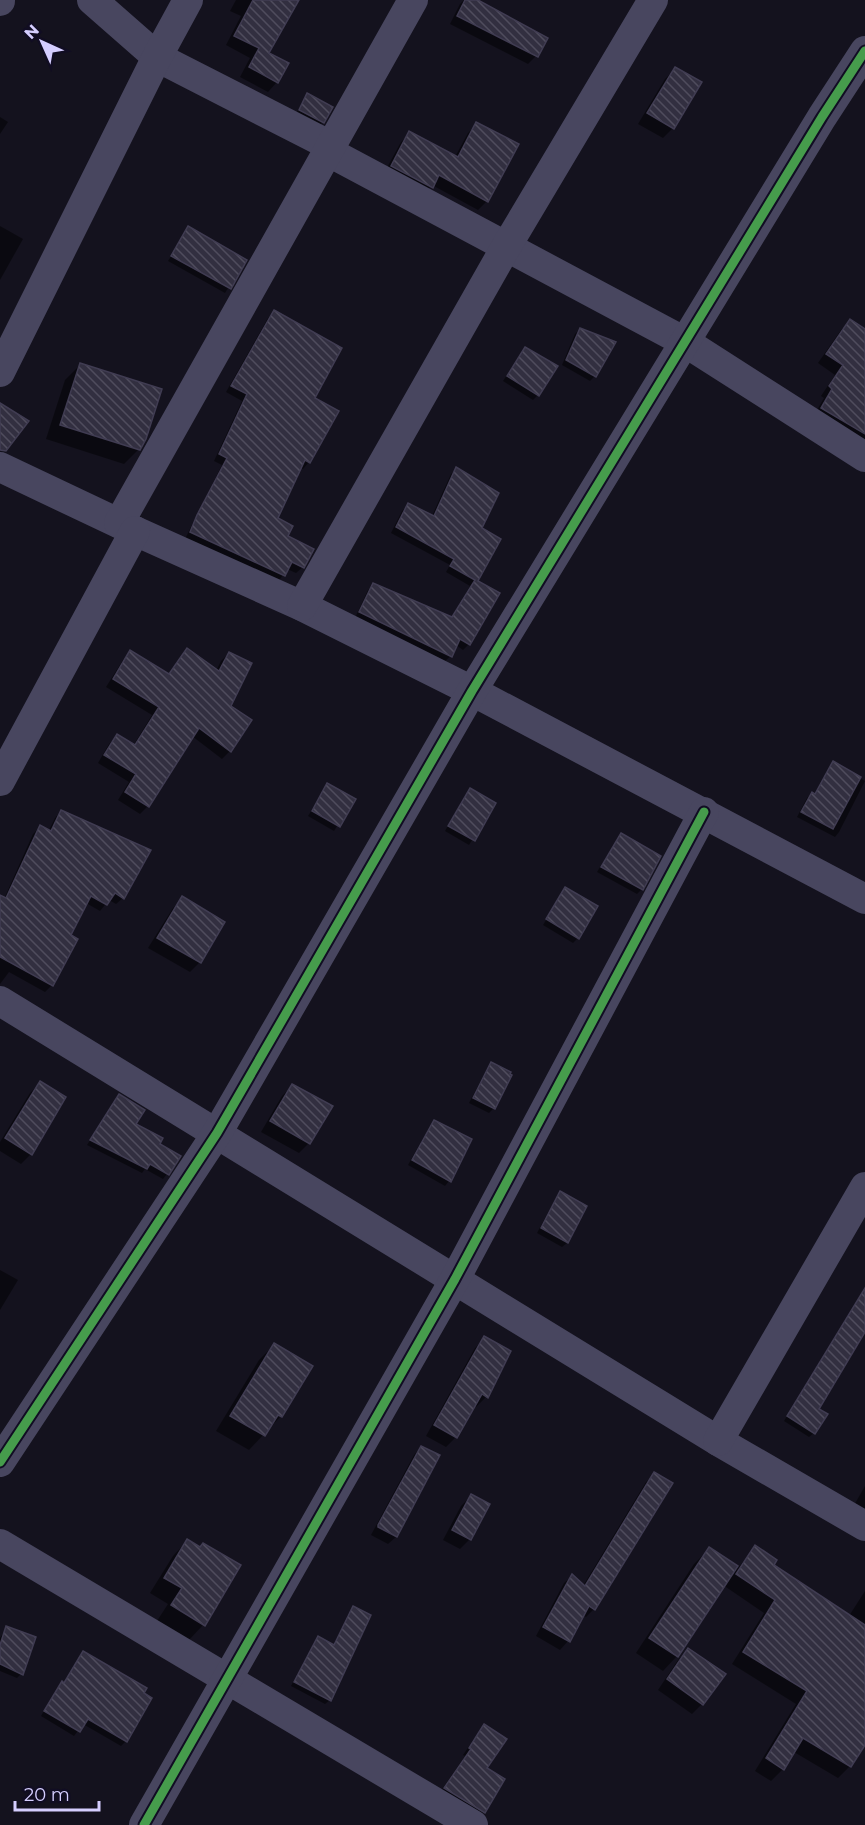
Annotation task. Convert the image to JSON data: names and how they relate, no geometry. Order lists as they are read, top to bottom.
{
  "scale_bar": "20 m",
  "north": "top left"
}
